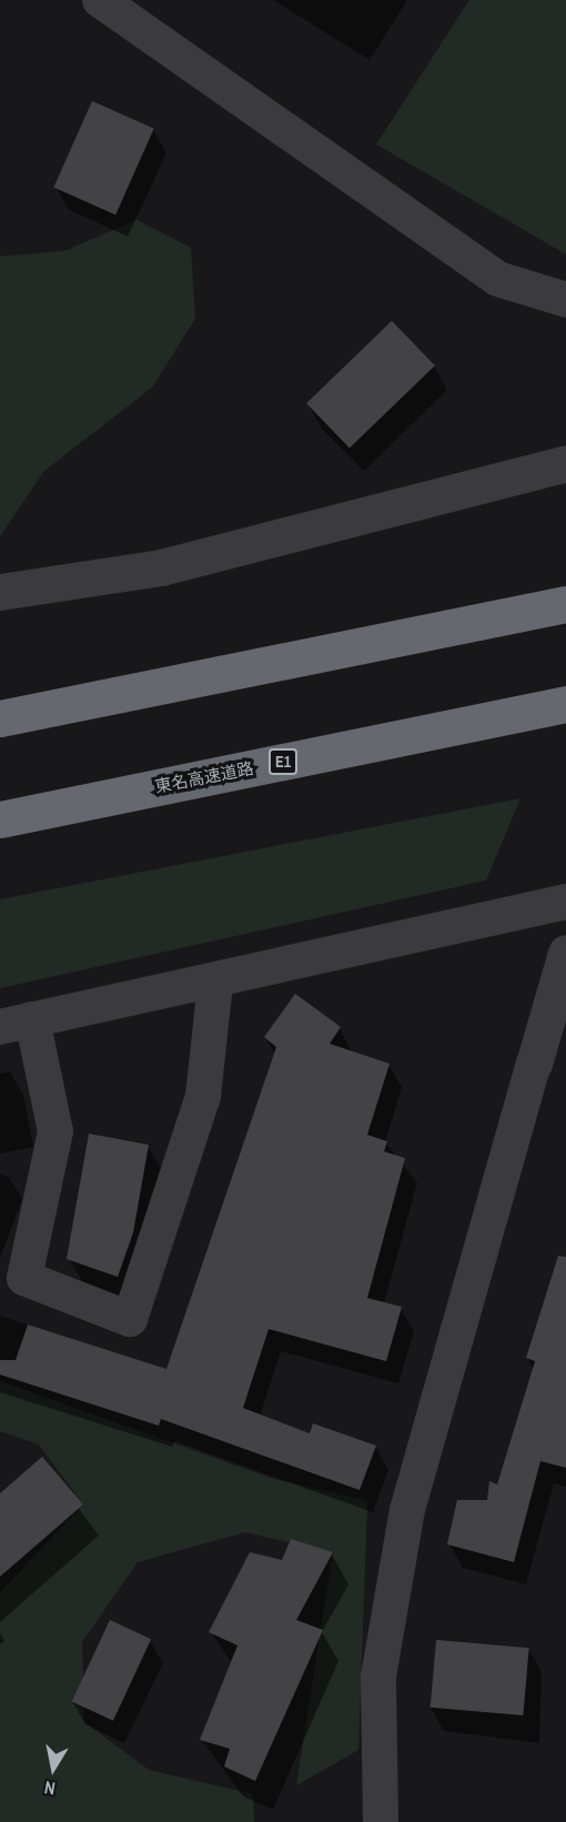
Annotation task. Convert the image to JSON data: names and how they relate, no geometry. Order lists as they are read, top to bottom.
{
  "streets": {
    "highway": ["E1", "東名高速道路"]
  },
  "north": "bottom"
}
